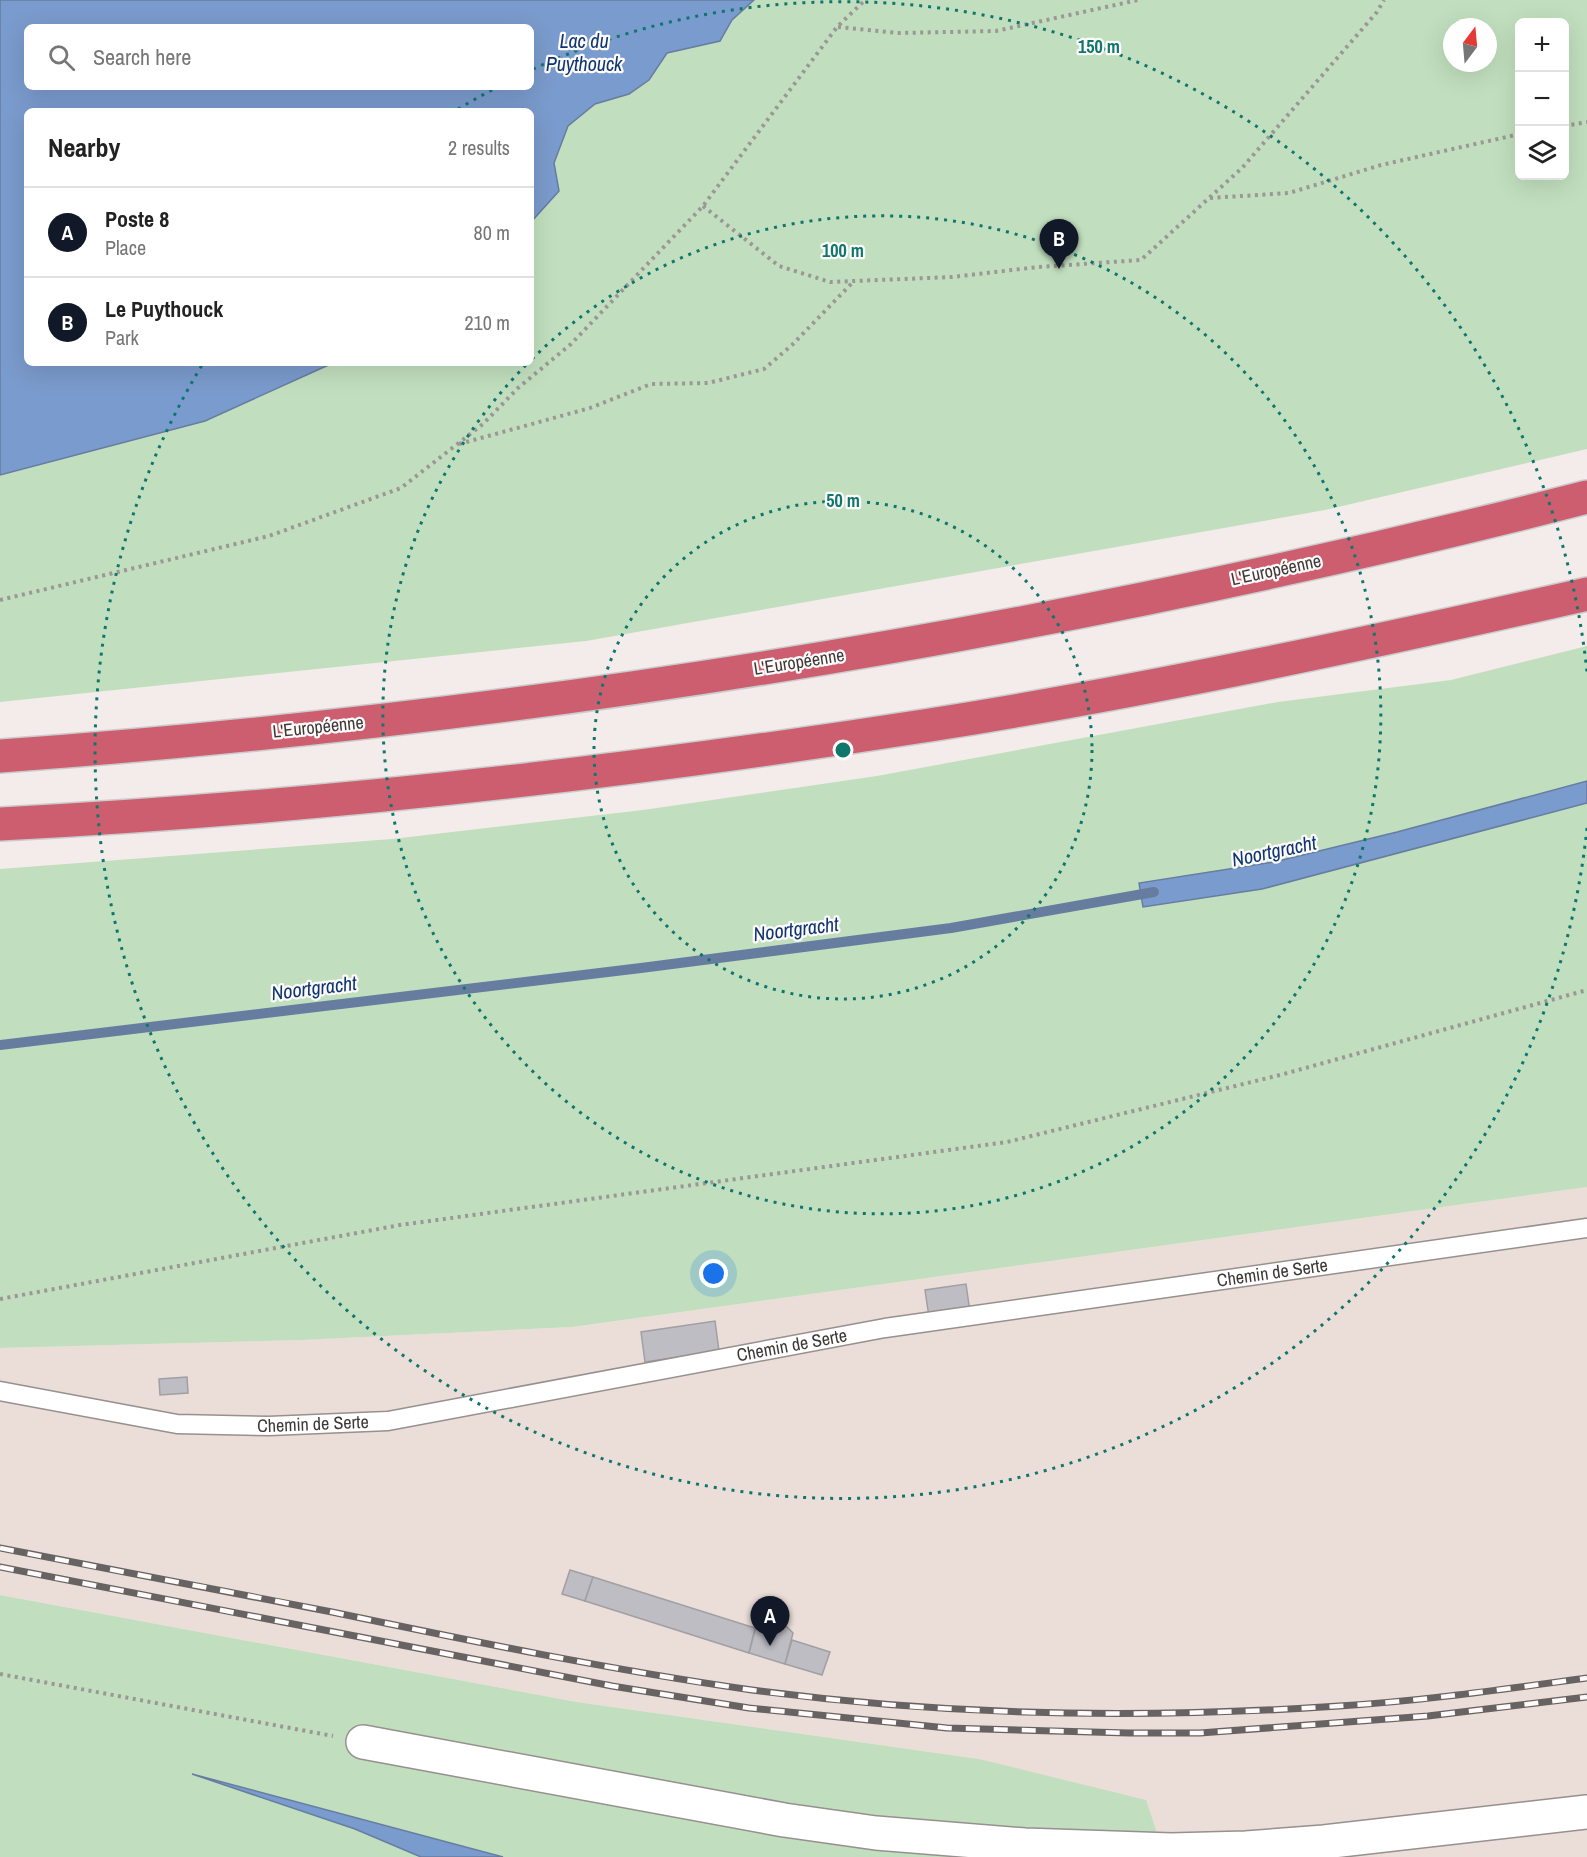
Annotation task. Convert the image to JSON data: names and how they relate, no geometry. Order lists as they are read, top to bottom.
{
  "streets": {
    "highway": ["L'Européenne"],
    "lane": ["Chemin de Serte"]
  },
  "water": ["Lac du Puythouck", "Noortgracht"],
  "north": "top",
  "page": {
    "map_buttons": ["+", "−"],
    "search": "Search here",
    "heading": ["Nearby", "2 results"],
    "list": [
      {
        "mark": "A",
        "name": "Poste 8",
        "note": "Place",
        "value": "80 m"
      },
      {
        "mark": "B",
        "name": "Le Puythouck",
        "note": "Park",
        "value": "210 m"
      }
    ],
    "pins": ["B", "A"]
  },
  "rings": ["150 m", "100 m", "50 m"]
}
